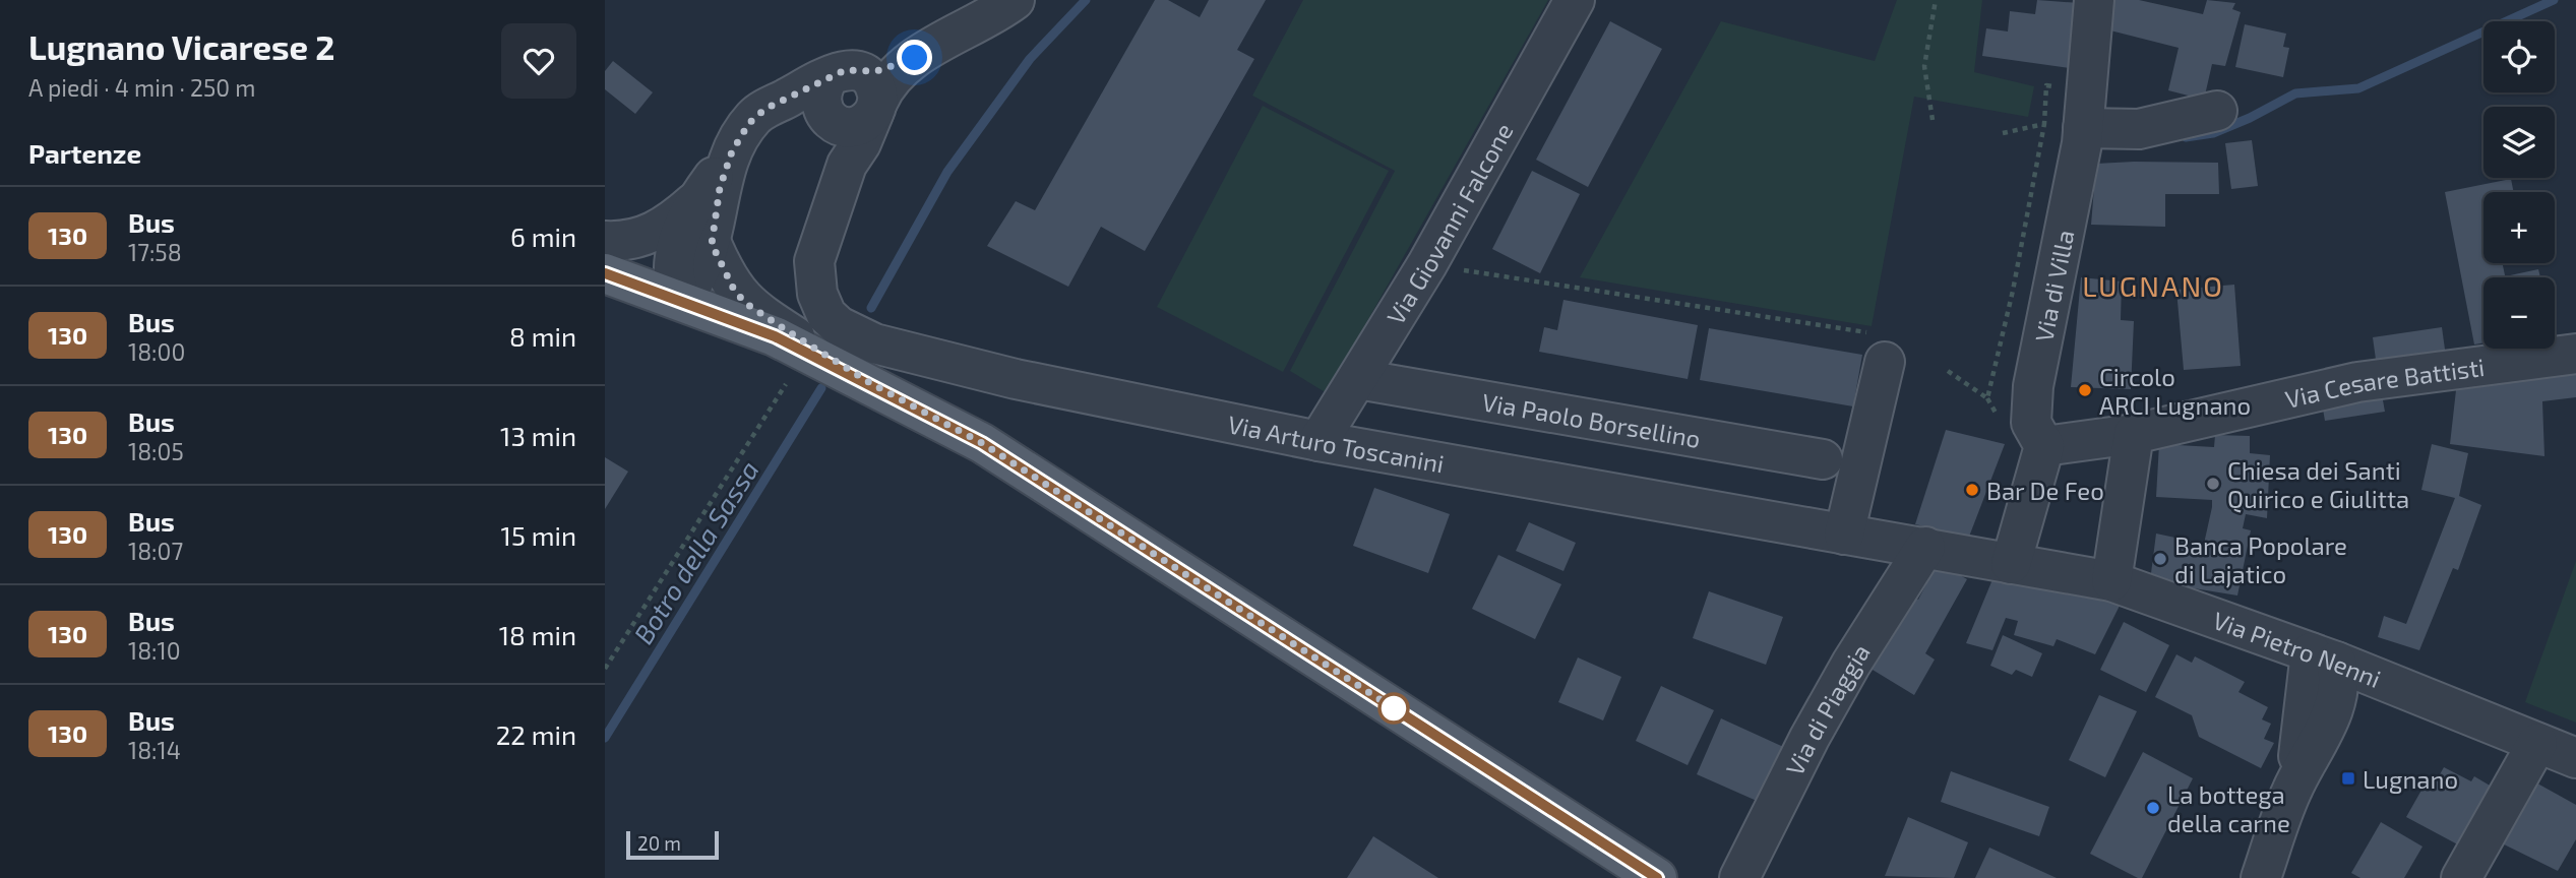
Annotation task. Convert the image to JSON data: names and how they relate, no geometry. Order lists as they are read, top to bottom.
{
  "streets": {
    "street": [
      "Via Giovanni Falcone",
      "Via di Villa",
      "Via Cesare Battisti",
      "Via Paolo Borsellino",
      "Via Arturo Toscanini",
      "Via Pietro Nenni",
      "Via di Piaggia"
    ]
  },
  "crossings": [
    ["Via Giovanni Falcone", "Via Paolo Borsellino"],
    ["Via Giovanni Falcone", "Via Arturo Toscanini"],
    ["Via di Villa", "Via Cesare Battisti"],
    ["Via Arturo Toscanini", "Via Pietro Nenni"],
    ["Via Arturo Toscanini", "Via di Piaggia"]
  ],
  "districts": ["LUGNANO"],
  "water": ["Botro della Sassa"],
  "places": {
    "other": [
      "Circolo ARCI Lugnano",
      "Chiesa dei Santi Quirico e Giulitta",
      "Bar De Feo",
      "Banca Popolare di Lajatico",
      "La bottega della carne"
    ],
    "transit": ["Lugnano"]
  },
  "lines": ["bus line 130"],
  "scale_bar": "20 m",
  "page": {
    "heading": [
      ["Lugnano Vicarese 2", "A piedi · 4 min · 250 m"],
      "Partenze"
    ],
    "map_buttons": ["+", "−"],
    "list": [
      {
        "mark": "130",
        "name": "Bus",
        "note": "17:58",
        "value": "6 min"
      },
      {
        "mark": "130",
        "name": "Bus",
        "note": "18:00",
        "value": "8 min"
      },
      {
        "mark": "130",
        "name": "Bus",
        "note": "18:05",
        "value": "13 min"
      },
      {
        "mark": "130",
        "name": "Bus",
        "note": "18:07",
        "value": "15 min"
      },
      {
        "mark": "130",
        "name": "Bus",
        "note": "18:10",
        "value": "18 min"
      },
      {
        "mark": "130",
        "name": "Bus",
        "note": "18:14",
        "value": "22 min"
      }
    ],
    "scale": "20 m"
  }
}
